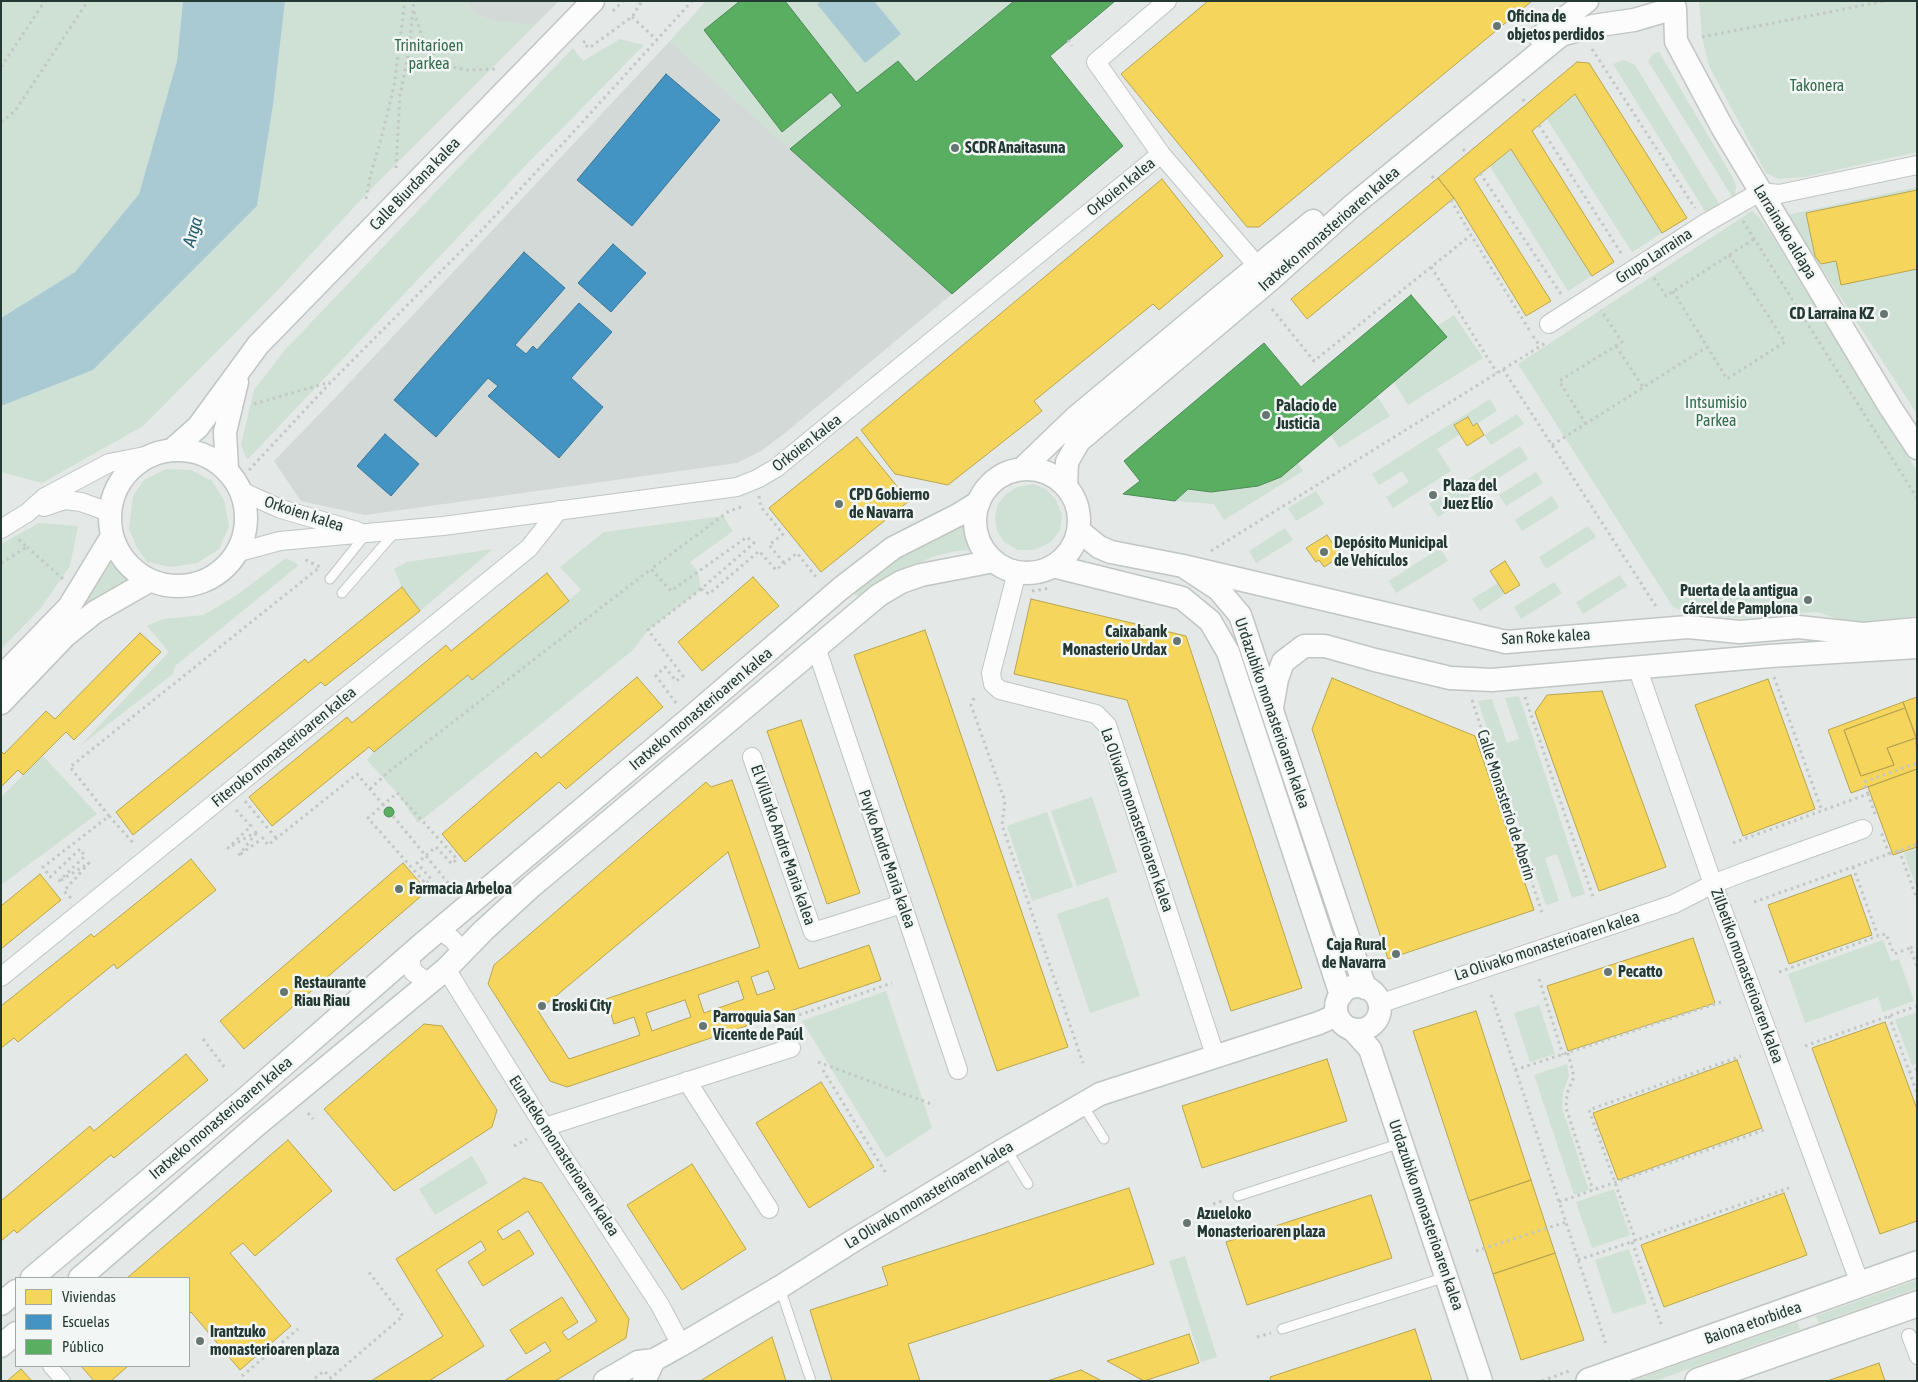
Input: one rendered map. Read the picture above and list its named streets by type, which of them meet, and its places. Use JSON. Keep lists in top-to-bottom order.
{
  "streets": {
    "main road": ["Baiona etorbidea"],
    "street": [
      "Calle Biurdana kalea",
      "Orkoien kalea",
      "Iratxeko monasterioaren kalea",
      "Larrainako aldapa",
      "Grupo Larraina",
      "San Roke kalea",
      "Urdazubiko monasterioaren kalea",
      "Fiteroko monasterioaren kalea",
      "La Olivako monasterioaren kalea",
      "El Villarko Andre Maria kalea",
      "Puyko Andre Maria kalea",
      "Zilbetiko monasterioaren kalea",
      "Eunateko monasterioaren kalea"
    ],
    "path": ["Calle Monasterio de Aberin"]
  },
  "crossings": [
    ["Calle Biurdana kalea", "Orkoien kalea"],
    ["Orkoien kalea", "Fiteroko monasterioaren kalea"],
    ["Iratxeko monasterioaren kalea", "Larrainako aldapa"],
    ["Iratxeko monasterioaren kalea", "Urdazubiko monasterioaren kalea"],
    ["Iratxeko monasterioaren kalea", "La Olivako monasterioaren kalea"],
    ["Iratxeko monasterioaren kalea", "Puyko Andre Maria kalea"],
    ["Iratxeko monasterioaren kalea", "Eunateko monasterioaren kalea"],
    ["Larrainako aldapa", "Grupo Larraina"],
    ["San Roke kalea", "Urdazubiko monasterioaren kalea"],
    ["Urdazubiko monasterioaren kalea", "La Olivako monasterioaren kalea"],
    ["La Olivako monasterioaren kalea", "Zilbetiko monasterioaren kalea"],
    ["La Olivako monasterioaren kalea", "Eunateko monasterioaren kalea"],
    ["El Villarko Andre Maria kalea", "Puyko Andre Maria kalea"],
    ["Zilbetiko monasterioaren kalea", "Baiona etorbidea"]
  ],
  "water": ["Arga"],
  "parks": ["Trinitarioen parkea", "Takonera", "Intsumisio Parkea"],
  "places": [
    "Oficina de objetos perdidos",
    "SCDR Anaitasuna",
    "CD Larraina KZ",
    "Palacio de Justicia",
    "Plaza del Juez Elío",
    "CPD Gobierno de Navarra",
    "Depósito Municipal de Vehículos",
    "Puerta de la antigua cárcel de Pamplona",
    "Caixabank Monasterio Urdax",
    "Farmacia Arbeloa",
    "Caja Rural de Navarra",
    "Pecatto",
    "Restaurante Riau Riau",
    "Eroski City",
    "Parroquia San Vicente de Paúl",
    "Azueloko Monasterioaren plaza",
    "Irantzuko monasterioaren plaza"
  ],
  "legend": ["Viviendas", "Escuelas", "Público"]
}
